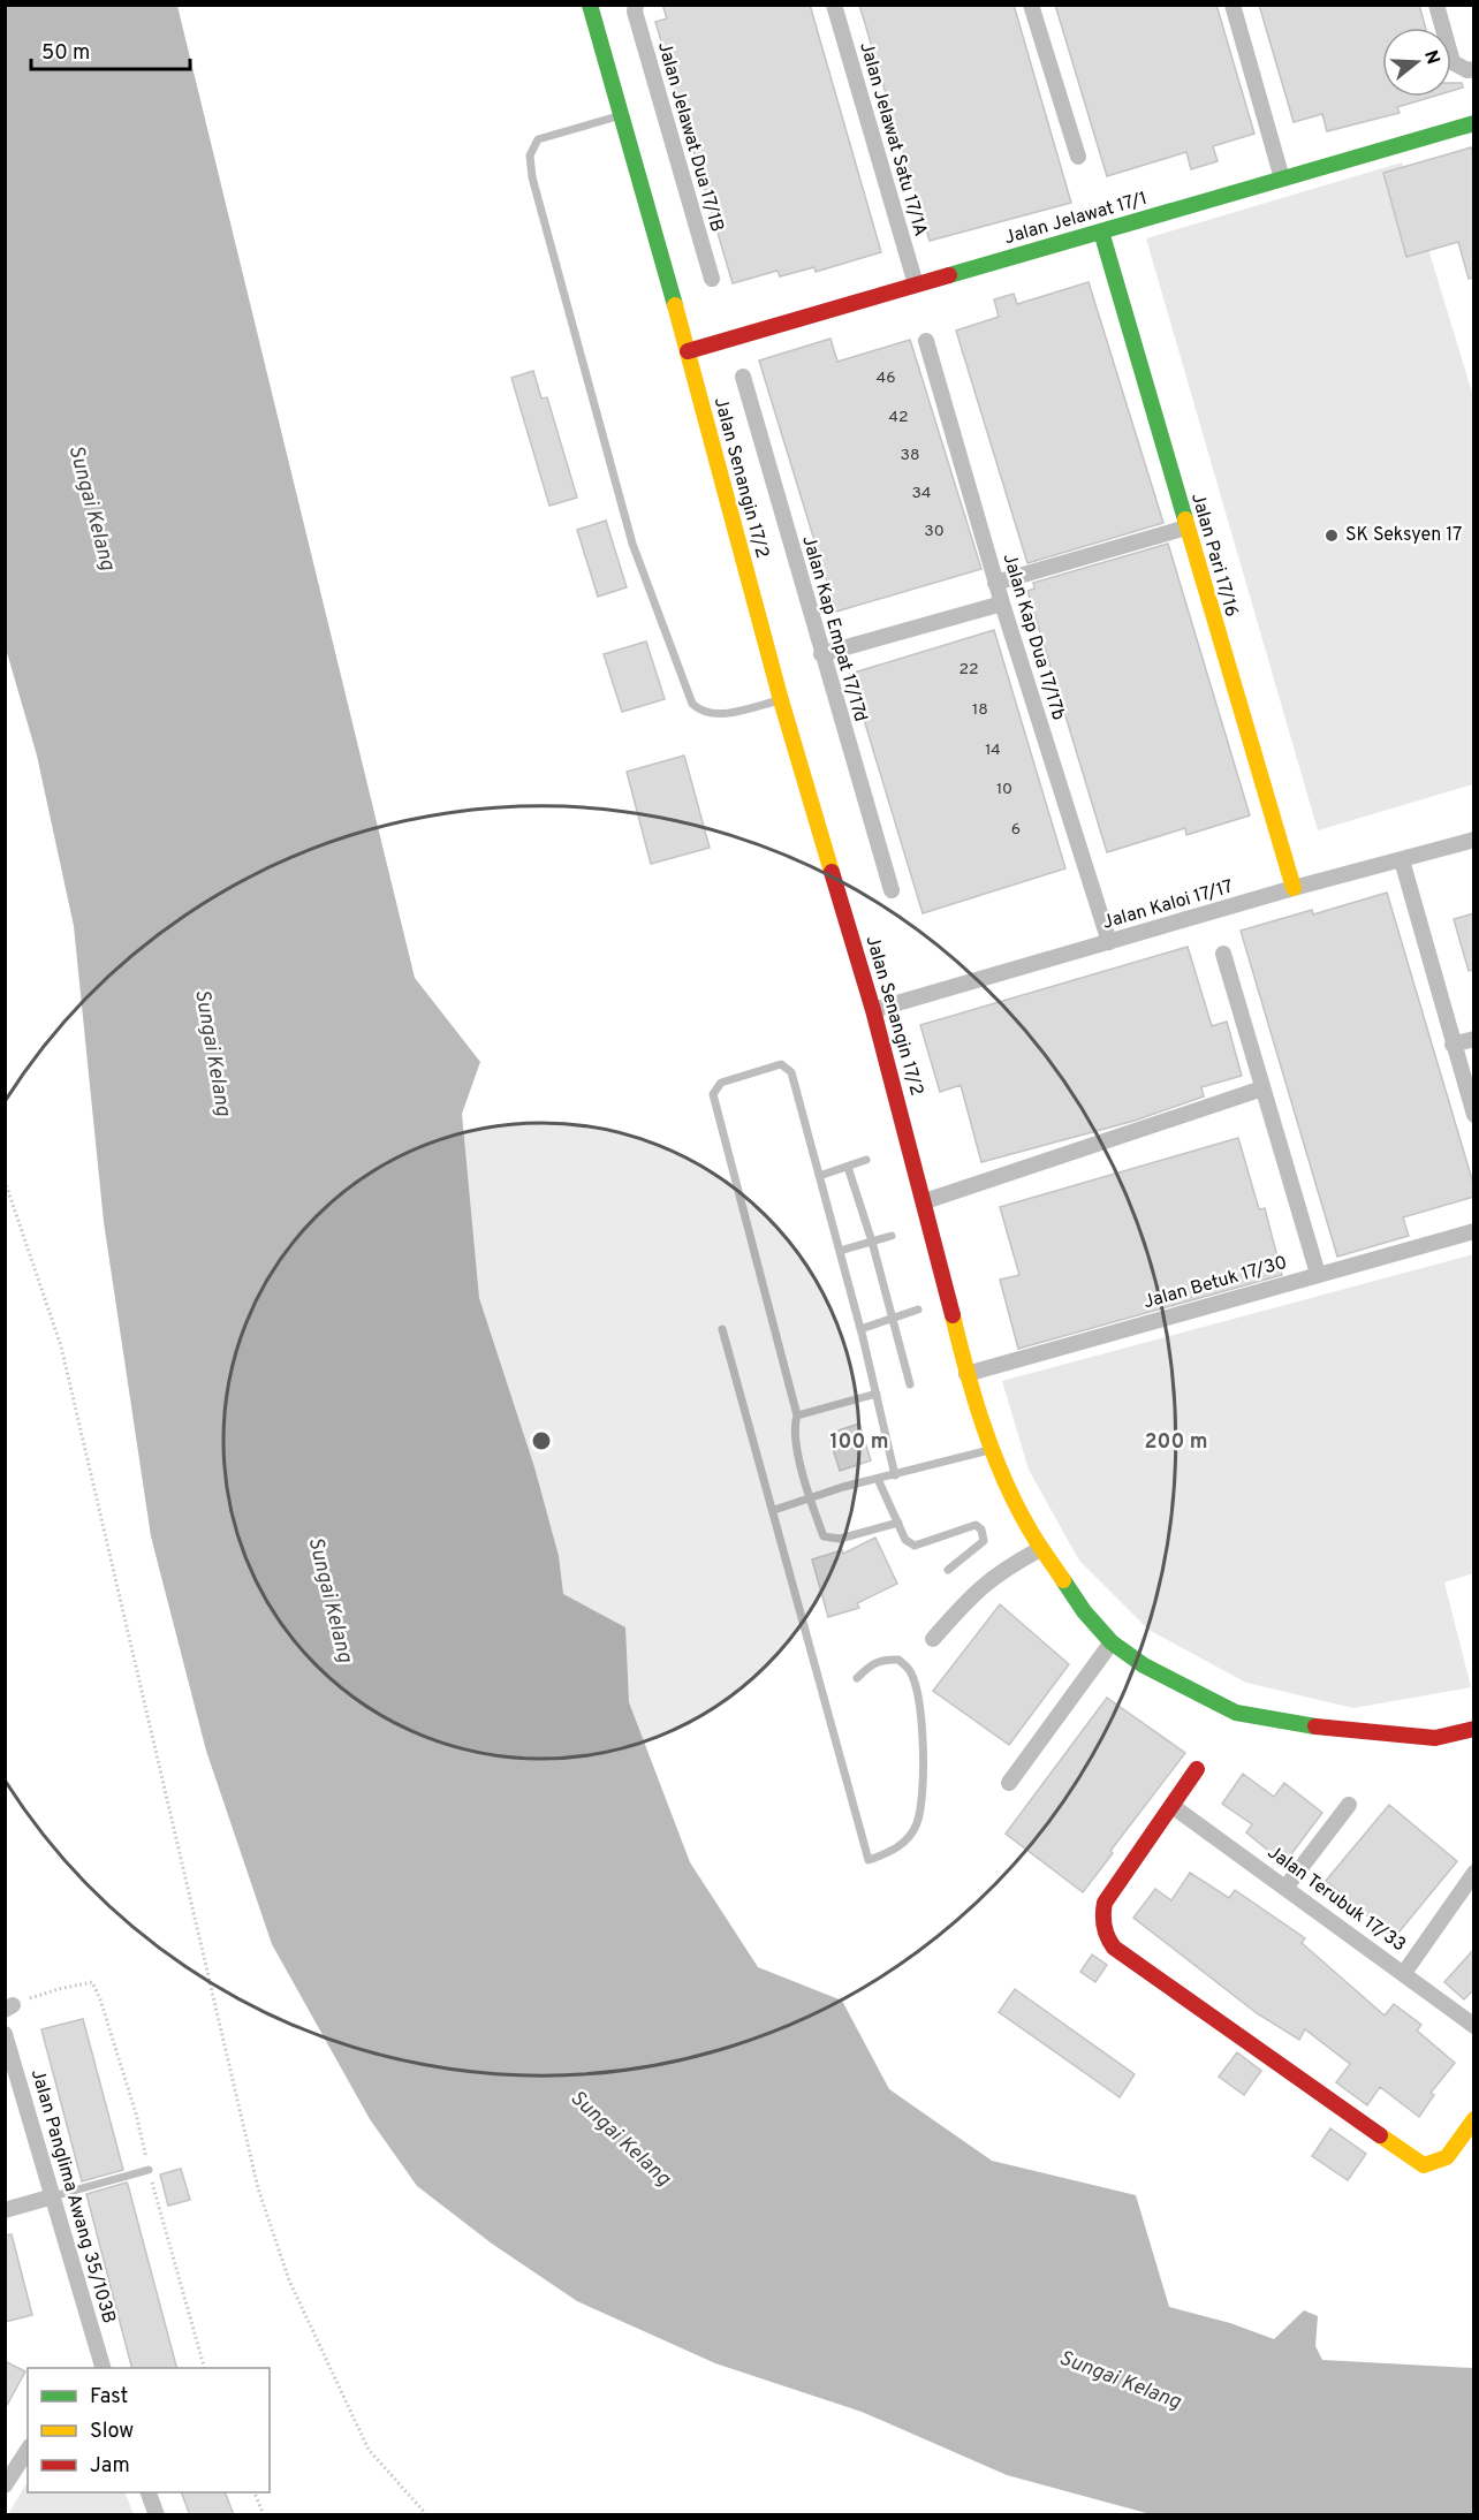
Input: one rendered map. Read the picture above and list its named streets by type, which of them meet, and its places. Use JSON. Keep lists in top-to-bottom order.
{
  "streets": {
    "street": [
      "Jalan Jelawat Dua 17/1B",
      "Jalan Jelawat Satu 17/1A",
      "Jalan Jelawat 17/1",
      "Jalan Senangin 17/2",
      "Jalan Pari 17/16",
      "Jalan Kap Empat 17/17d",
      "Jalan Kap Dua 17/17b",
      "Jalan Kaloi 17/17",
      "Jalan Betuk 17/30",
      "Jalan Terubuk 17/33",
      "Jalan Panglima Awang 35/103B"
    ]
  },
  "crossings": [
    ["Jalan Jelawat Satu 17/1A", "Jalan Jelawat 17/1"],
    ["Jalan Jelawat 17/1", "Jalan Senangin 17/2"],
    ["Jalan Jelawat 17/1", "Jalan Pari 17/16"],
    ["Jalan Senangin 17/2", "Jalan Kaloi 17/17"],
    ["Jalan Senangin 17/2", "Jalan Betuk 17/30"],
    ["Jalan Pari 17/16", "Jalan Kaloi 17/17"],
    ["Jalan Kap Dua 17/17b", "Jalan Kaloi 17/17"]
  ],
  "water": ["Sungai Kelang"],
  "places": ["SK Seksyen 17"],
  "house_numbers": [
    "46",
    "42",
    "38",
    "34",
    "30",
    "22",
    "18",
    "14",
    "10",
    "6"
  ],
  "legend": ["Fast", "Slow", "Jam"],
  "scale_bar": "50 m",
  "north": "right",
  "rings": ["100 m", "200 m"]
}
